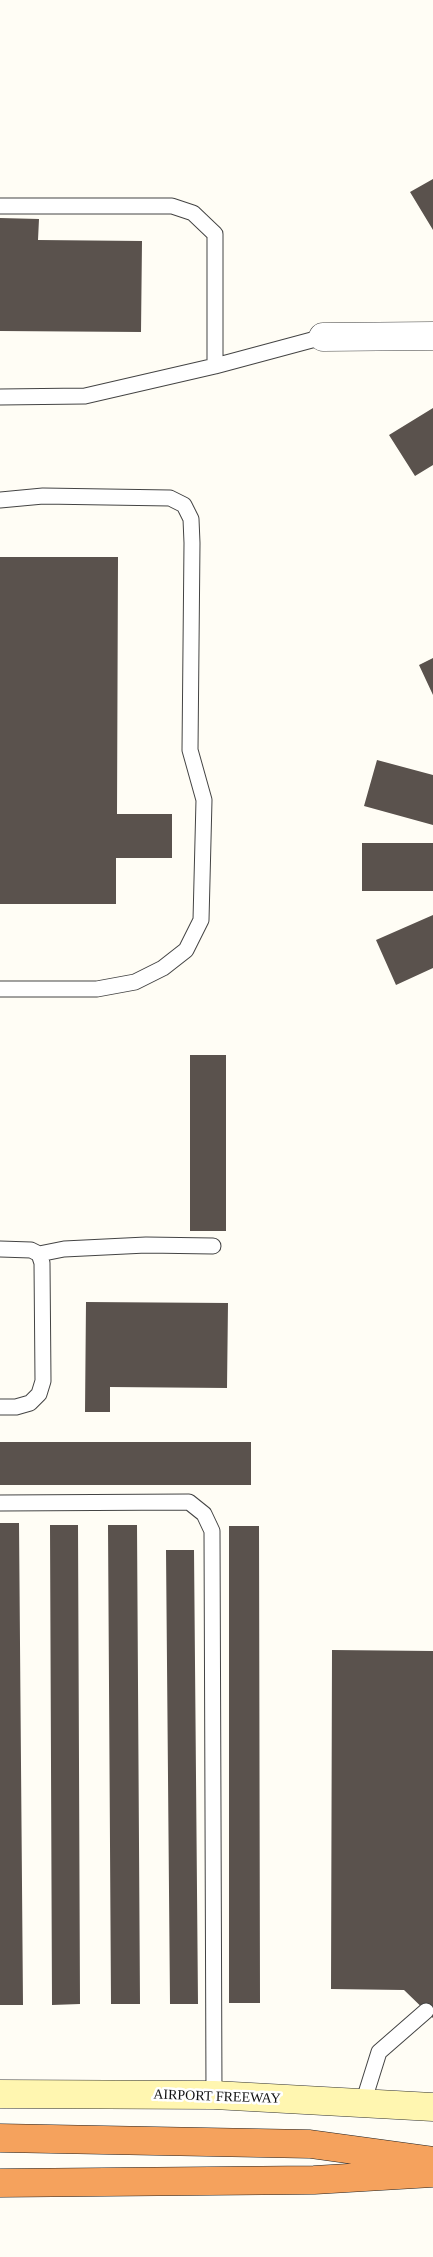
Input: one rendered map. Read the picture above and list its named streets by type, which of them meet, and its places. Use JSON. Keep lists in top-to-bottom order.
{
  "streets": {
    "main road": ["AIRPORT FREEWAY"]
  }
}
